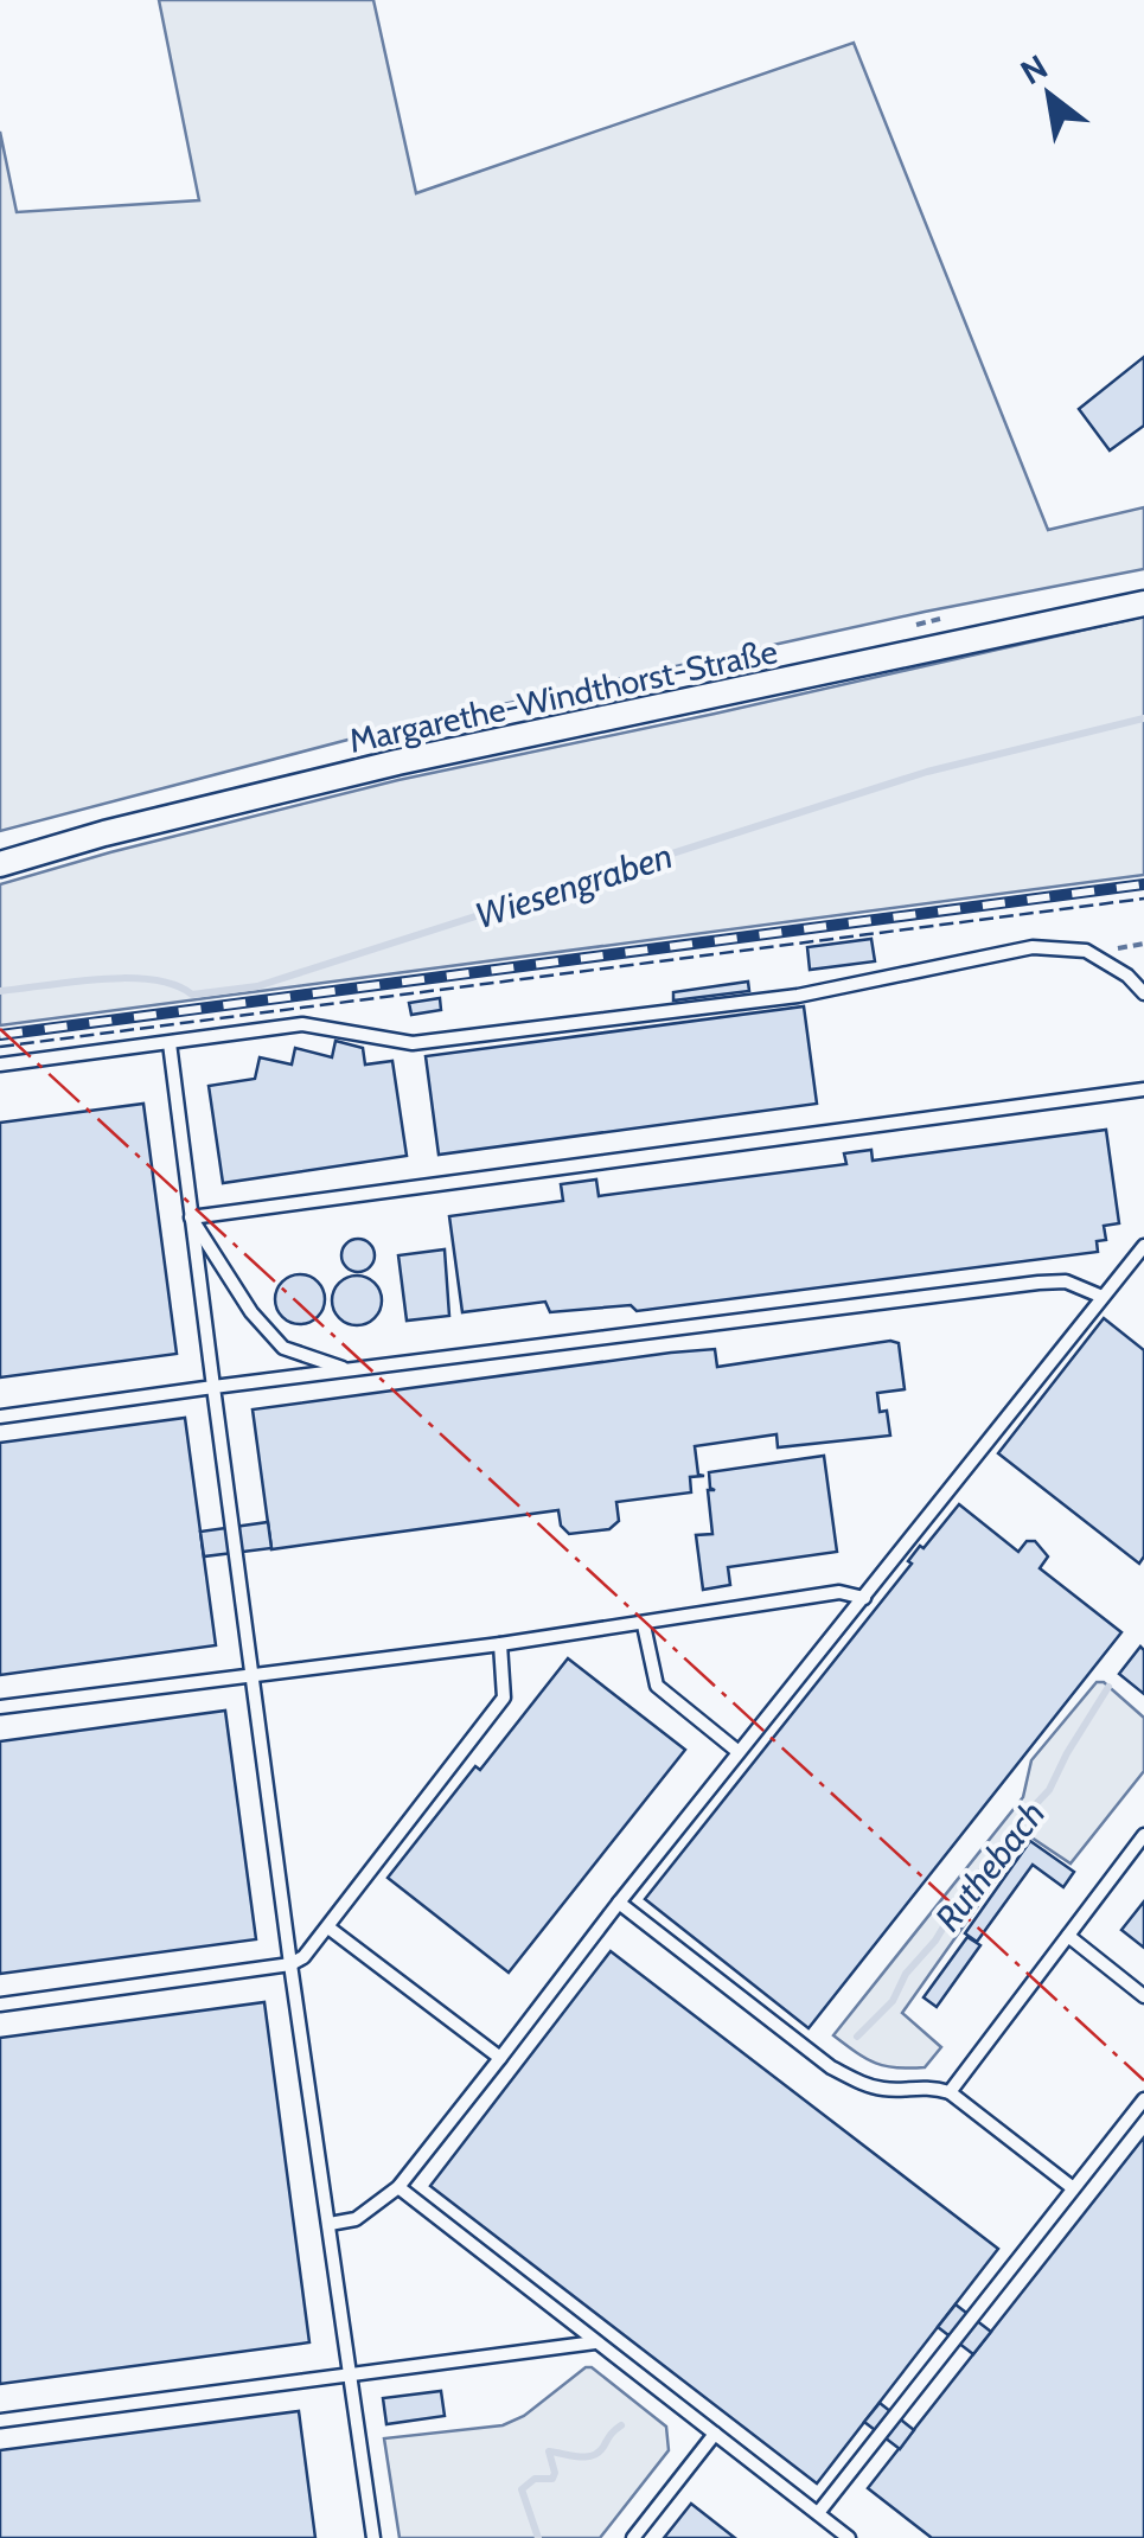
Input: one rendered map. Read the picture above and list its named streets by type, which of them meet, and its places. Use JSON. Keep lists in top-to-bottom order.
{
  "streets": {
    "street": ["Margarethe-Windthorst-Straße"]
  },
  "water": ["Wiesengraben", "Ruthebach"],
  "north": "top left"
}
